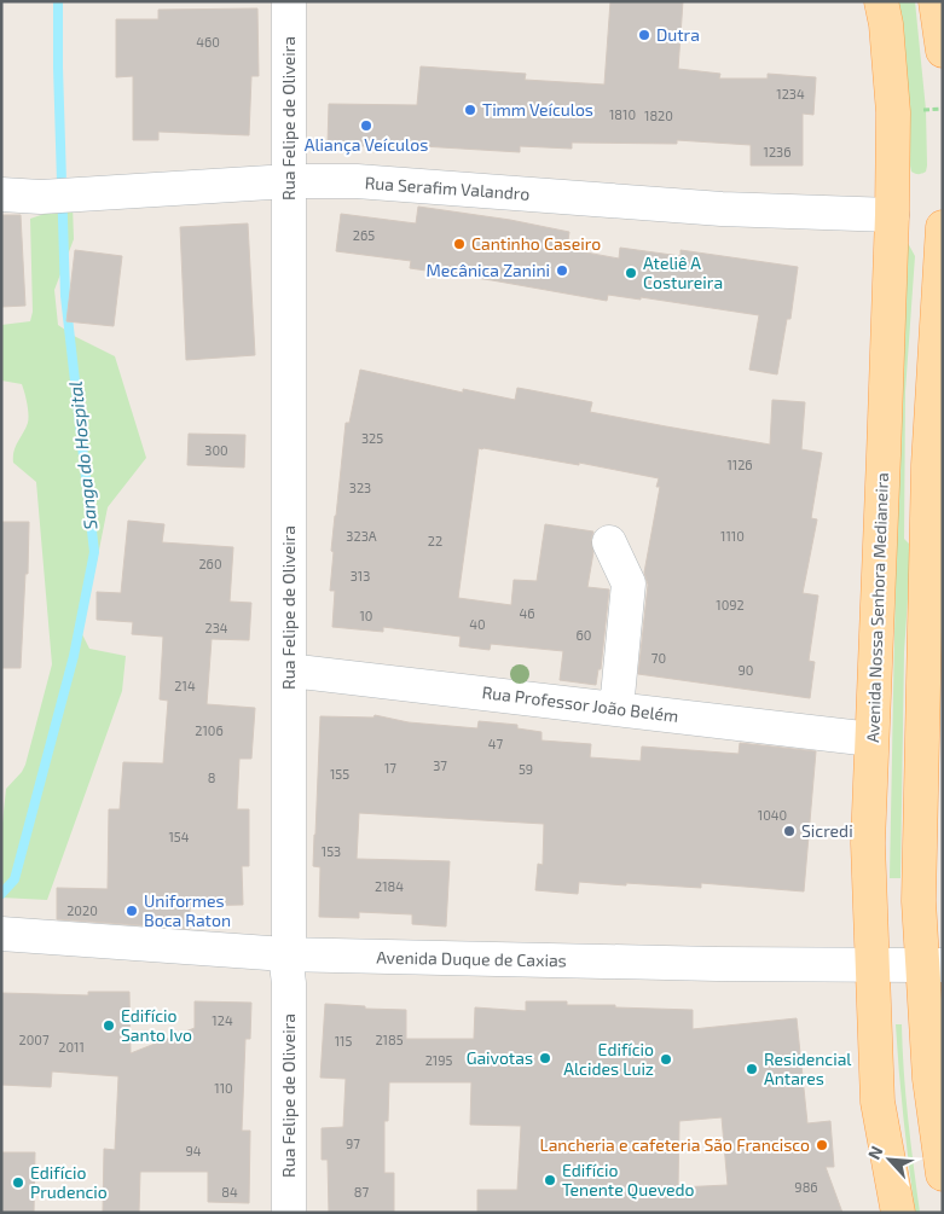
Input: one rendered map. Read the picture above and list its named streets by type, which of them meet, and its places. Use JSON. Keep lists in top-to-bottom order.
{
  "streets": {
    "main road": ["Avenida Nossa Senhora Medianeira"],
    "street": [
      "Rua Felipe de Oliveira",
      "Rua Serafim Valandro",
      "Rua Professor João Belém",
      "Avenida Duque de Caxias"
    ]
  },
  "crossings": [
    ["Rua Felipe de Oliveira", "Rua Serafim Valandro"],
    ["Rua Felipe de Oliveira", "Rua Professor João Belém"],
    ["Rua Felipe de Oliveira", "Avenida Duque de Caxias"],
    ["Rua Serafim Valandro", "Avenida Nossa Senhora Medianeira"],
    ["Avenida Nossa Senhora Medianeira", "Rua Professor João Belém"],
    ["Avenida Nossa Senhora Medianeira", "Avenida Duque de Caxias"]
  ],
  "water": ["Sanga do Hospital"],
  "places": [
    "Dutra",
    "Timm Veículos",
    "Aliança Veículos",
    "Cantinho Caseiro",
    "Mecânica Zanini",
    "Ateliê A Costureira",
    "Sicredi",
    "Uniformes Boca Raton",
    "Edifício Santo Ivo",
    "Gaivotas",
    "Edifício Alcides Luiz",
    "Residencial Antares",
    "Lancheria e cafeteria São Francisco",
    "Edifício Tenente Quevedo",
    "Edifício Prudencio"
  ],
  "house_numbers": [
    "460",
    "1234",
    "1810",
    "1820",
    "1236",
    "265",
    "325",
    "300",
    "1126",
    "323",
    "323A",
    "1110",
    "22",
    "260",
    "313",
    "1092",
    "46",
    "10",
    "40",
    "234",
    "60",
    "70",
    "90",
    "214",
    "2106",
    "47",
    "37",
    "17",
    "59",
    "155",
    "8",
    "1040",
    "154",
    "153",
    "2184",
    "2020",
    "124",
    "2007",
    "2185",
    "115",
    "2011",
    "2195",
    "110",
    "97",
    "94",
    "986",
    "84",
    "87"
  ],
  "north": "top left"
}
